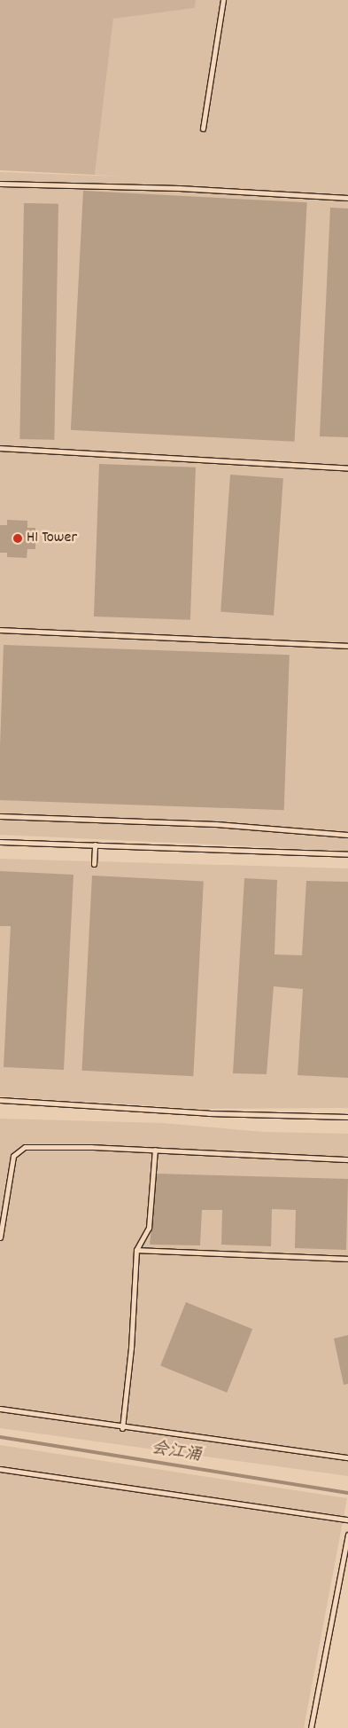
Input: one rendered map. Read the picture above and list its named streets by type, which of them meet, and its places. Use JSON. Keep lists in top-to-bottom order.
{
  "water": ["会江涌"],
  "places": ["H1 Tower"]
}
